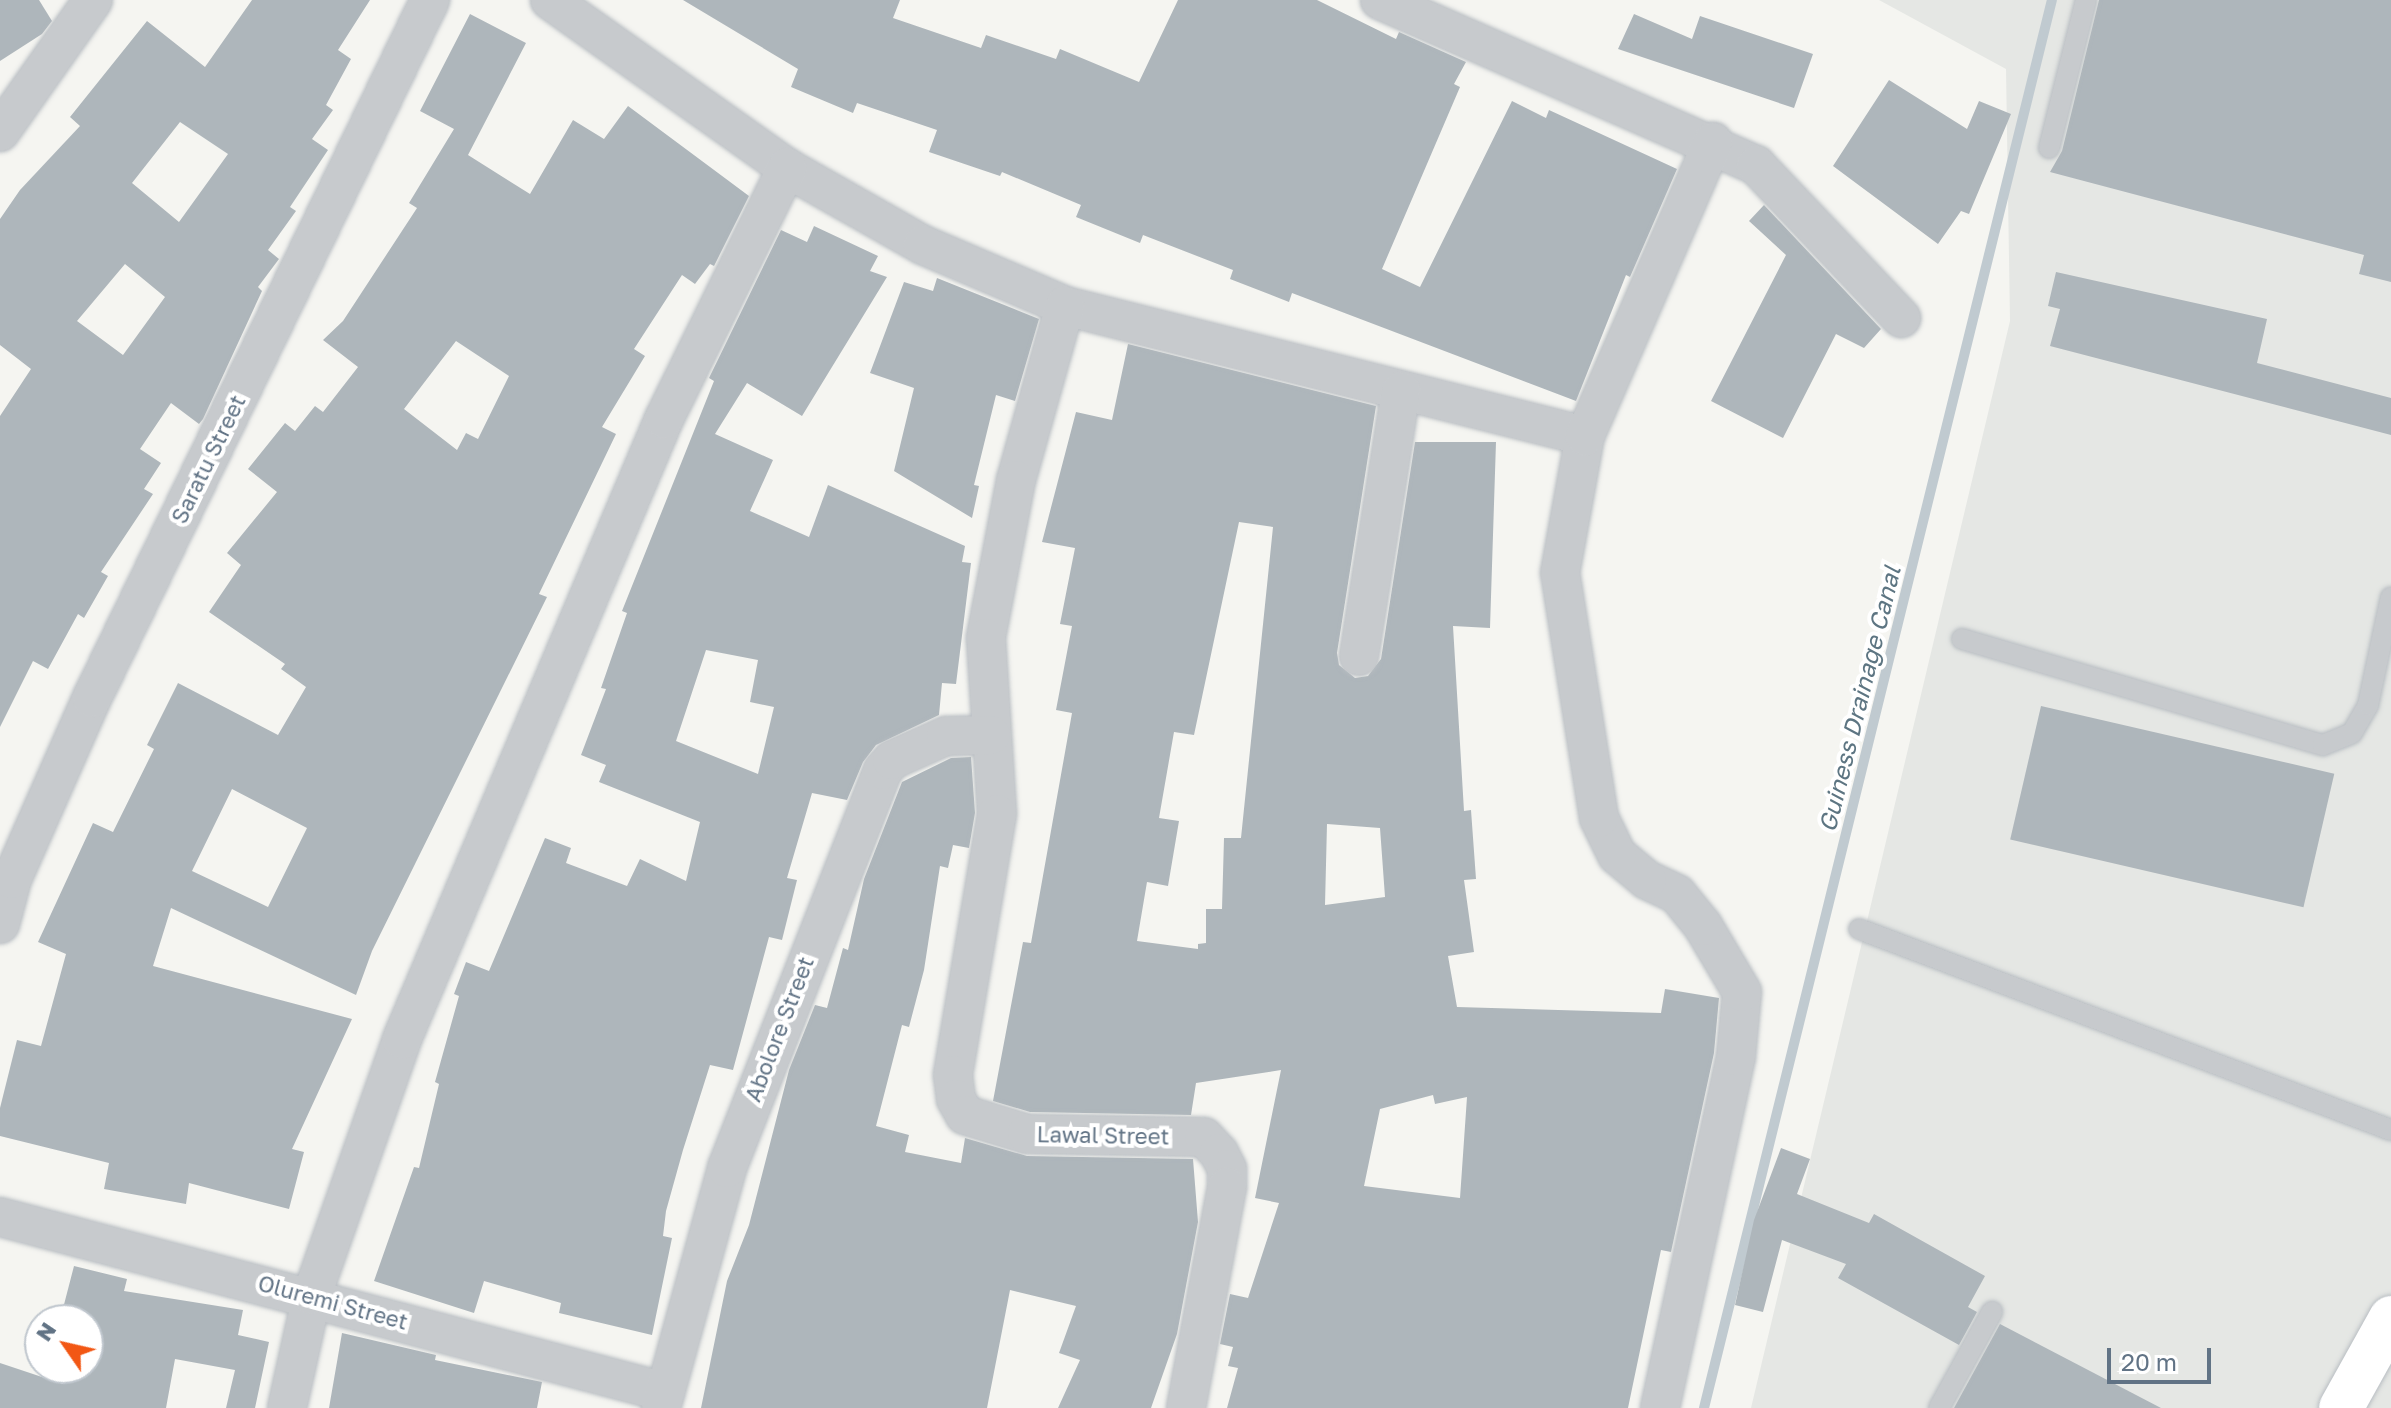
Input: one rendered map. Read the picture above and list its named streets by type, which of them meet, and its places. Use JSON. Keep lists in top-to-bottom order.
{
  "streets": {
    "street": [
      "Saratu Street",
      "Abolore Street",
      "Lawal Street",
      "Oluremi Street"
    ]
  },
  "crossings": [
    ["Abolore Street", "Lawal Street"],
    ["Abolore Street", "Oluremi Street"]
  ],
  "water": ["Guiness Drainage Canal"],
  "scale_bar": "20 m",
  "north": "top left"
}
